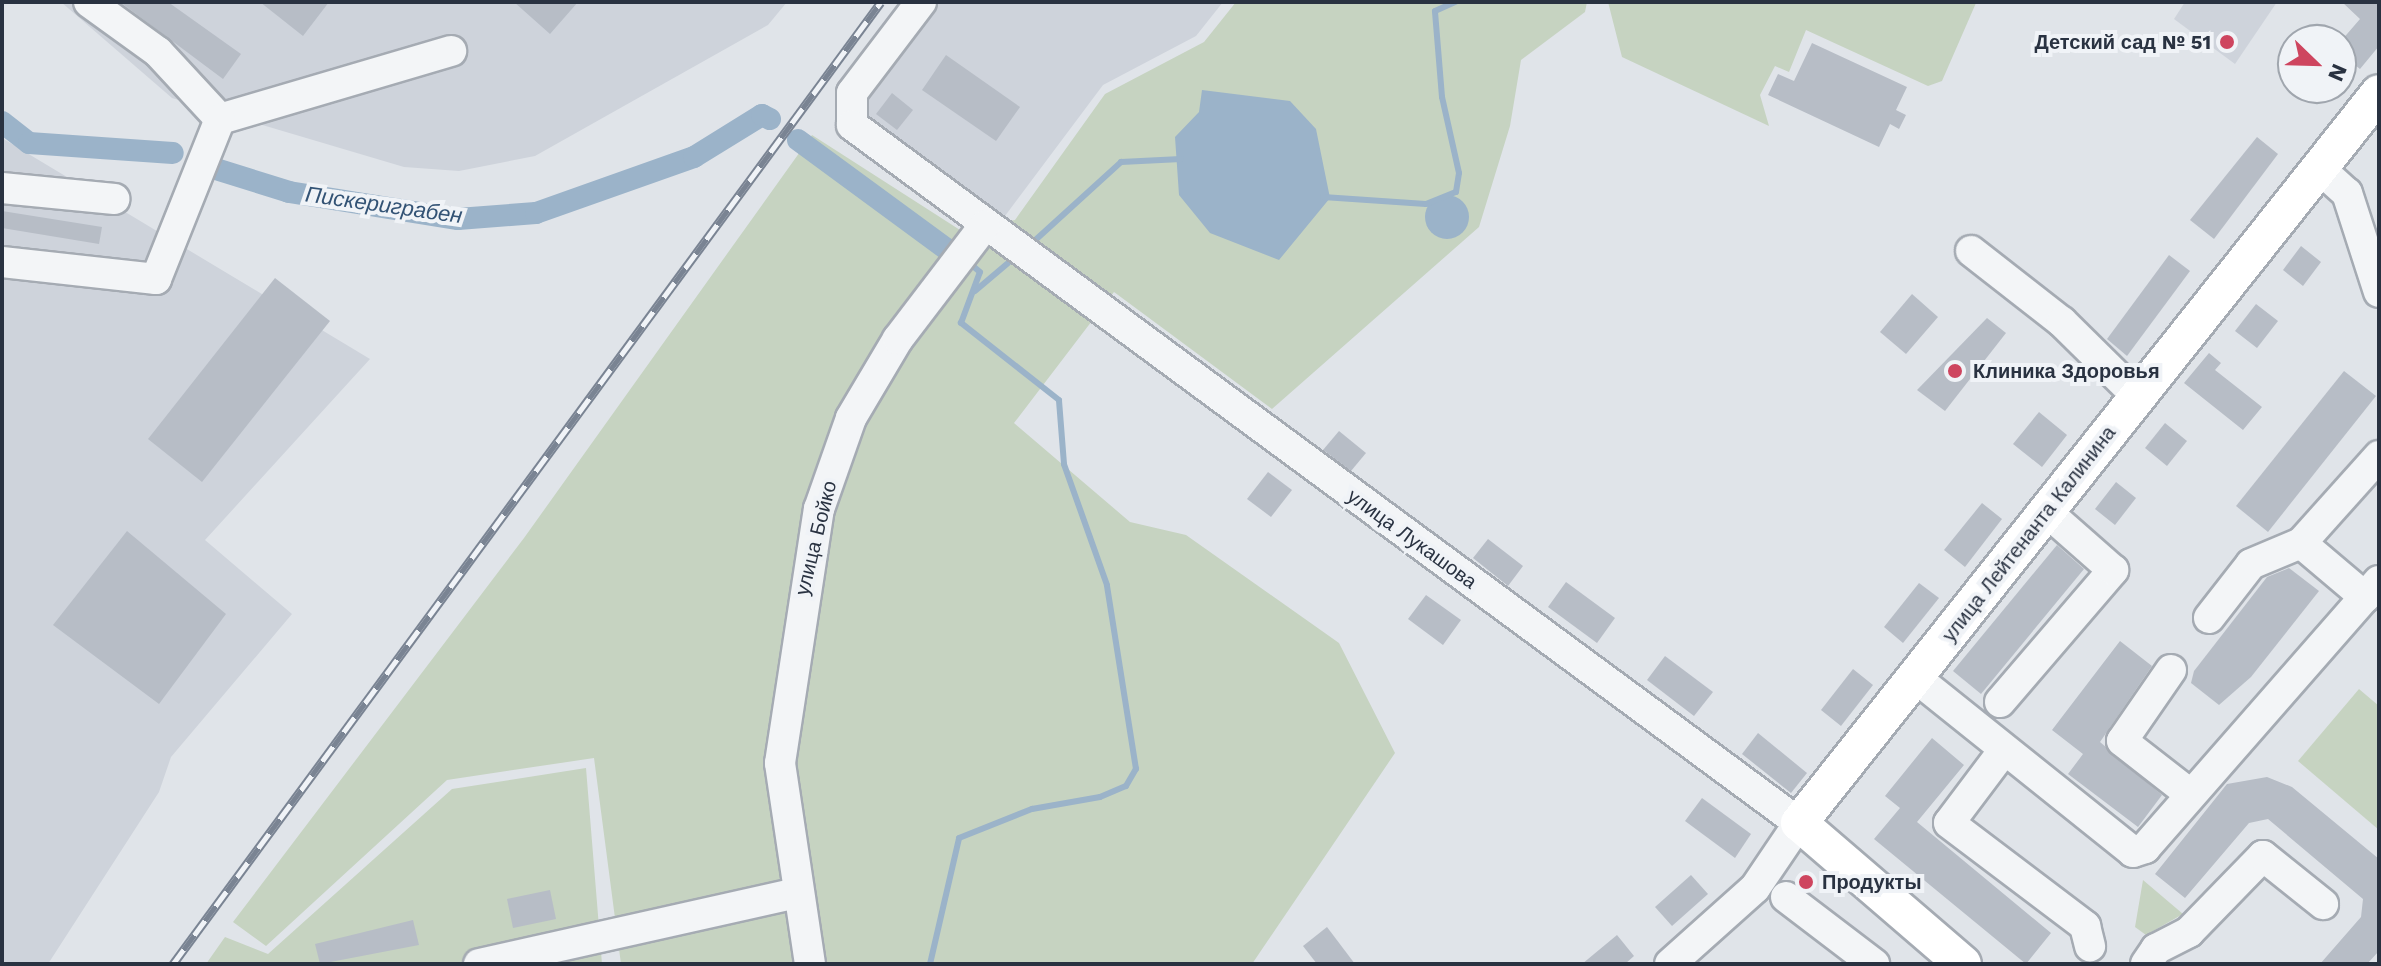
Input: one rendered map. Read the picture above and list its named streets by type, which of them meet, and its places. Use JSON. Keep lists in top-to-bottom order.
{
  "streets": {
    "main road": ["улица Лейтенанта Калинина", "улица Лукашова"],
    "street": ["улица Бойко"]
  },
  "crossings": [
    ["улица Лейтенанта Калинина", "улица Лукашова"],
    ["улица Бойко", "улица Лукашова"]
  ],
  "water": ["Пискериграбен"],
  "places": ["Детский сад № 51", "Клиника Здоровья", "Продукты"],
  "north": "bottom right"
}
